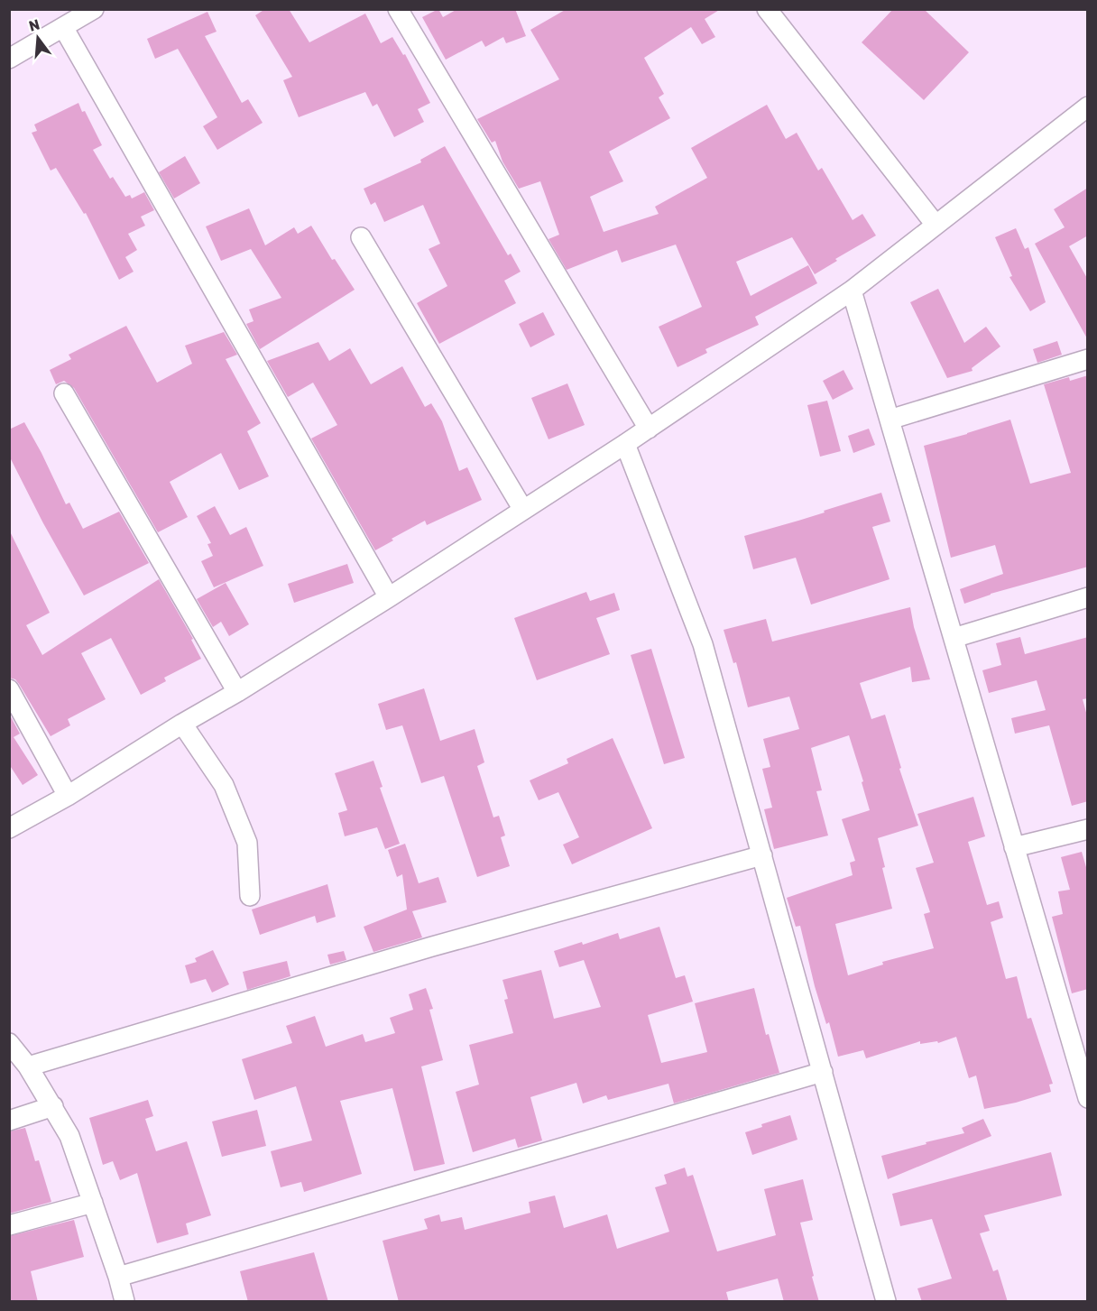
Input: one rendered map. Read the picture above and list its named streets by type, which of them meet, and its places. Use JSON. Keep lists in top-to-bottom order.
{
  "north": "top"
}
